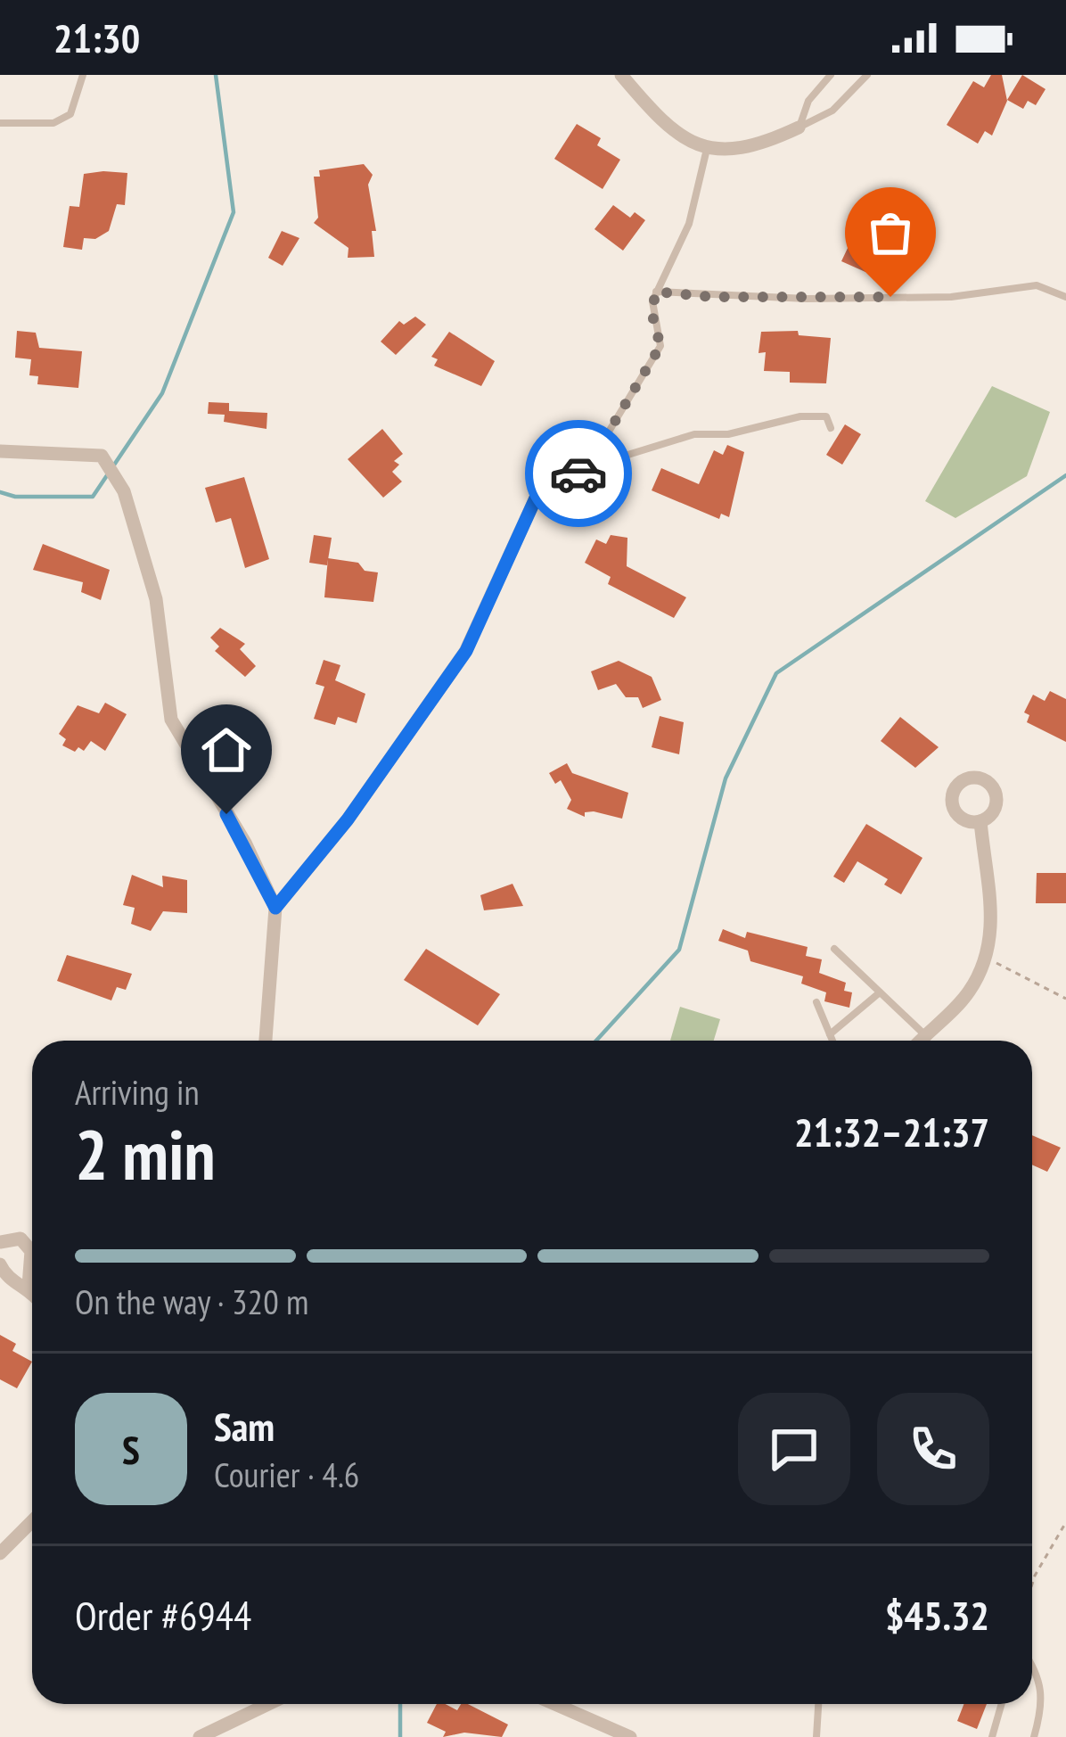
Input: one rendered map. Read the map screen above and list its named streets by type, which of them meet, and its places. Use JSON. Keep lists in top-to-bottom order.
{
  "page": {
    "status": "21:30",
    "heading": ["2 min", "Arriving in", "21:32–21:37"],
    "panel": [
      "Sam",
      "Courier · 4.6",
      "Order #6944",
      "$45.32"
    ],
    "bar": "On the way · 320 m",
    "round": "S"
  }
}
